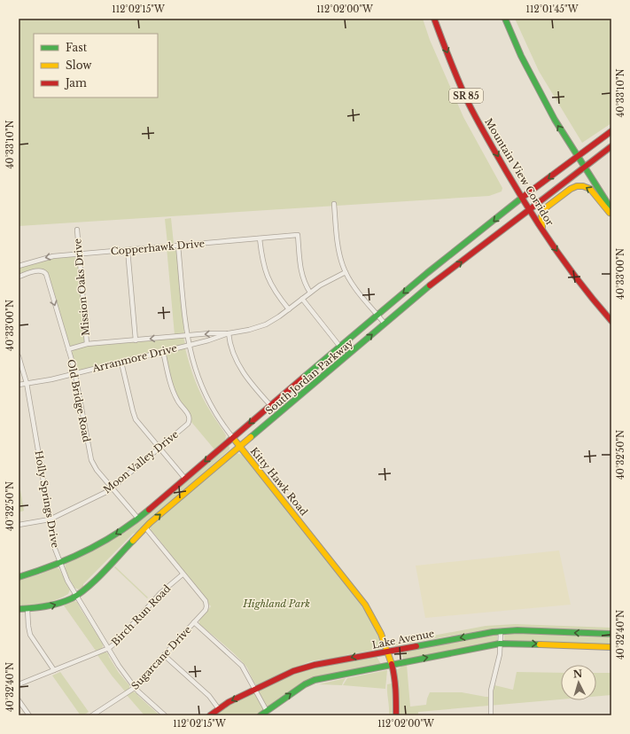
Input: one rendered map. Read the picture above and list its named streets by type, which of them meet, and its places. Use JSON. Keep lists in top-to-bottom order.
{
  "streets": {
    "main road": [
      "SR 85",
      "Mountain View Corridor",
      "South Jordan Parkway",
      "Kitty Hawk Road",
      "Lake Avenue"
    ],
    "street": [
      "Copperhawk Drive",
      "Mission Oaks Drive",
      "Arranmore Drive",
      "Old Bridge Road",
      "Moon Valley Drive",
      "Holly Springs Drive",
      "Birch Run Road",
      "Sugarcane Drive"
    ]
  },
  "crossings": [
    ["Mountain View Corridor", "South Jordan Parkway"],
    ["Copperhawk Drive", "Mission Oaks Drive"],
    ["Copperhawk Drive", "Arranmore Drive"],
    ["Copperhawk Drive", "Kitty Hawk Road"],
    ["Mission Oaks Drive", "Arranmore Drive"],
    ["Arranmore Drive", "Old Bridge Road"],
    ["Arranmore Drive", "Moon Valley Drive"],
    ["Arranmore Drive", "Kitty Hawk Road"],
    ["Arranmore Drive", "Holly Springs Drive"],
    ["South Jordan Parkway", "Old Bridge Road"],
    ["South Jordan Parkway", "Kitty Hawk Road"],
    ["South Jordan Parkway", "Holly Springs Drive"],
    ["Old Bridge Road", "Moon Valley Drive"],
    ["Moon Valley Drive", "Holly Springs Drive"],
    ["Kitty Hawk Road", "Lake Avenue"],
    ["Holly Springs Drive", "Birch Run Road"],
    ["Holly Springs Drive", "Sugarcane Drive"],
    ["Birch Run Road", "Sugarcane Drive"]
  ],
  "one_way": ["Mountain View Corridor"],
  "parks": ["Highland Park"],
  "legend": ["Fast", "Slow", "Jam"],
  "north": "top",
  "coordinates": [
    "112°02'15\"W",
    "112°02'00\"W",
    "112°01'45\"W",
    "40°33'10\"N",
    "40°33'00\"N",
    "40°32'50\"N",
    "40°32'40\"N"
  ]
}
